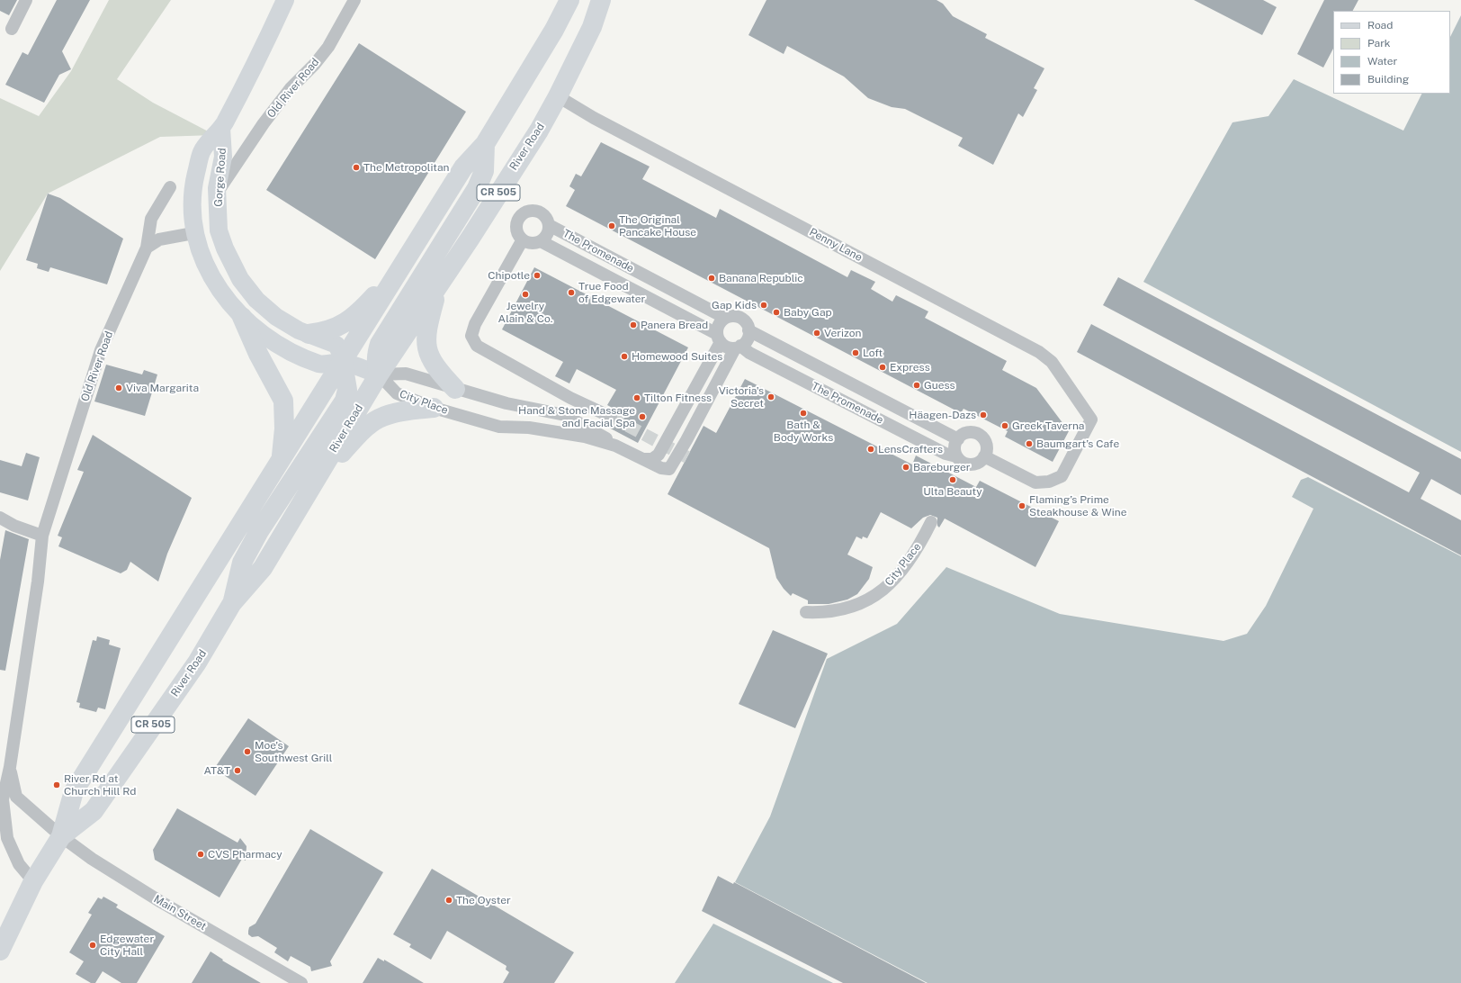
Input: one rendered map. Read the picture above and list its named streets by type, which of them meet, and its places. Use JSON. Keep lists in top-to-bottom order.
{
  "streets": {
    "main road": ["River Road", "Gorge Road", "CR 505"],
    "street": [
      "Old River Road",
      "Penny Lane",
      "The Promenade",
      "City Place",
      "Main Street"
    ]
  },
  "crossings": [
    ["Old River Road", "Gorge Road"],
    ["River Road", "Gorge Road"],
    ["River Road", "Penny Lane"],
    ["River Road", "City Place"],
    ["River Road", "Main Street"],
    ["Gorge Road", "City Place"],
    ["Penny Lane", "The Promenade"],
    ["The Promenade", "City Place"]
  ],
  "places": [
    "The Metropolitan",
    "The Original Pancake House",
    "Chipotle",
    "Banana Republic",
    "True Food of Edgewater",
    "Jewelry Alain & Co.",
    "Gap Kids",
    "Baby Gap",
    "Panera Bread",
    "Verizon",
    "Loft",
    "Homewood Suites",
    "Express",
    "Guess",
    "Viva Margarita",
    "Victoria's Secret",
    "Tilton Fitness",
    "Bath & Body Works",
    "Häagen-Dazs",
    "Hand & Stone Massage and Facial Spa",
    "Greek Taverna",
    "Baumgart’s Cafe",
    "LensCrafters",
    "Bareburger",
    "Ulta Beauty",
    "Flaming’s Prime Steakhouse & Wine",
    "Moe's Southwest Grill",
    "AT&T",
    "River Rd at Church Hill Rd",
    "CVS Pharmacy",
    "The Oyster",
    "Edgewater City Hall"
  ],
  "legend": [
    "Road",
    "Park",
    "Water",
    "Building"
  ]
}
